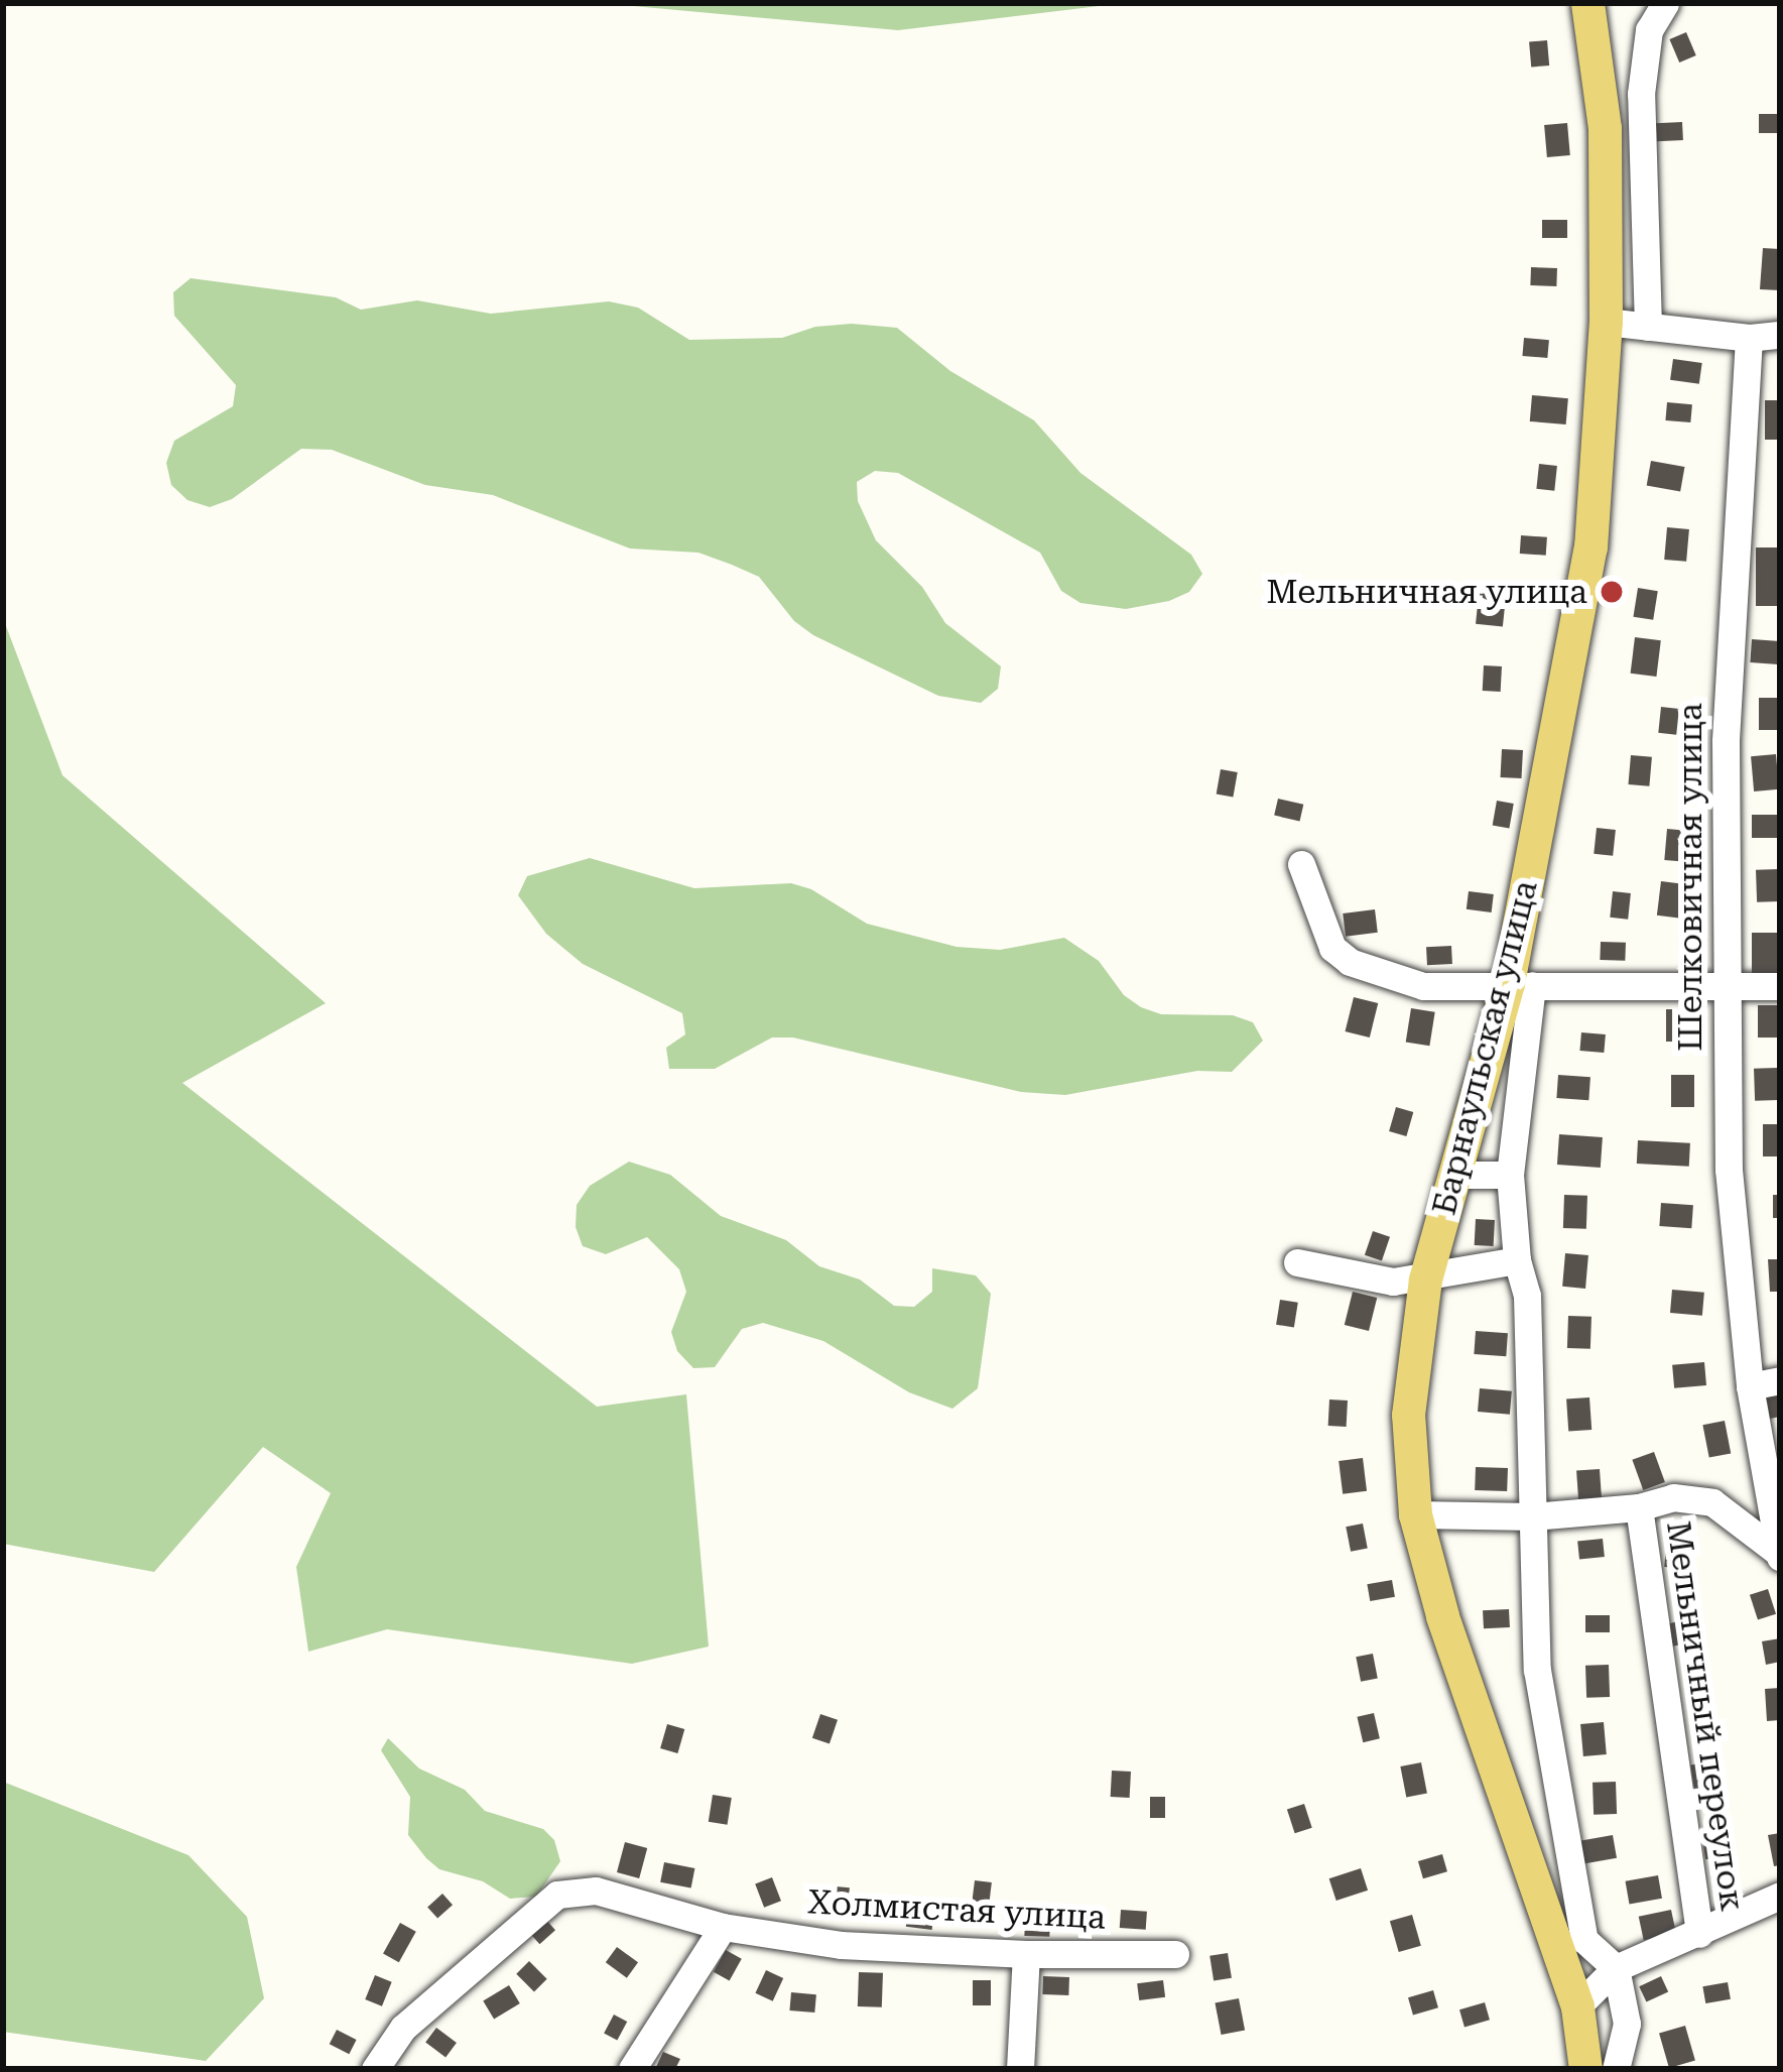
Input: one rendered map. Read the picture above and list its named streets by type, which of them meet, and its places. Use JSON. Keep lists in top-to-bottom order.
{
  "streets": {
    "main road": ["Барнаульская улица"],
    "street": ["Шелковичная улица", "Мельничный переулок", "Холмистая улица"]
  },
  "places": ["Мельничная улица"]
}
